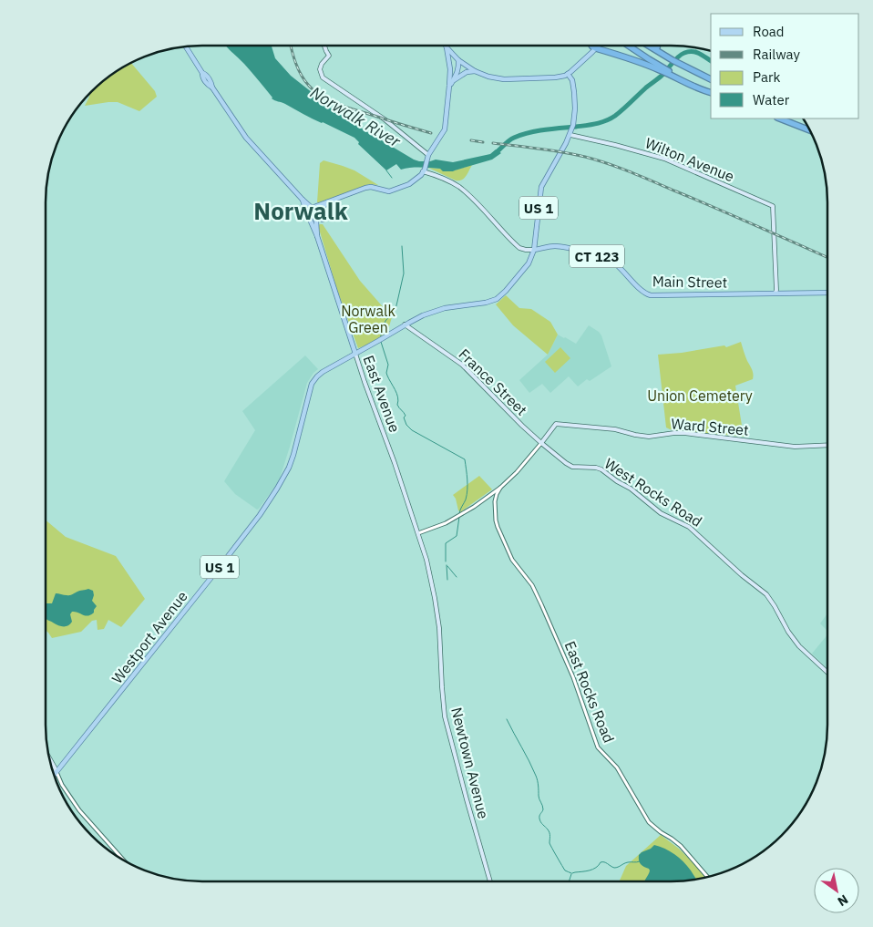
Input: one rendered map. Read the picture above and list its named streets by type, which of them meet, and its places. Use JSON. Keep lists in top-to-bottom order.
{
  "streets": {
    "main road": [
      "Wilton Avenue",
      "US 1",
      "CT 123",
      "Main Street",
      "France Street",
      "East Avenue",
      "Ward Street",
      "West Rocks Road",
      "Westport Avenue",
      "Newtown Avenue"
    ],
    "street": ["East Rocks Road"]
  },
  "crossings": [
    ["Wilton Avenue", "US 1"],
    ["Wilton Avenue", "Main Street"],
    ["US 1", "Main Street"],
    ["US 1", "France Street"],
    ["US 1", "East Avenue"],
    ["US 1", "Westport Avenue"],
    ["France Street", "Ward Street"],
    ["France Street", "West Rocks Road"],
    ["East Avenue", "Westport Avenue"],
    ["East Avenue", "Newtown Avenue"],
    ["Ward Street", "West Rocks Road"]
  ],
  "districts": ["Norwalk"],
  "water": ["Norwalk River"],
  "parks": ["Norwalk Green", "Union Cemetery"],
  "legend": [
    "Road",
    "Railway",
    "Park",
    "Water"
  ],
  "north": "bottom right"
}
